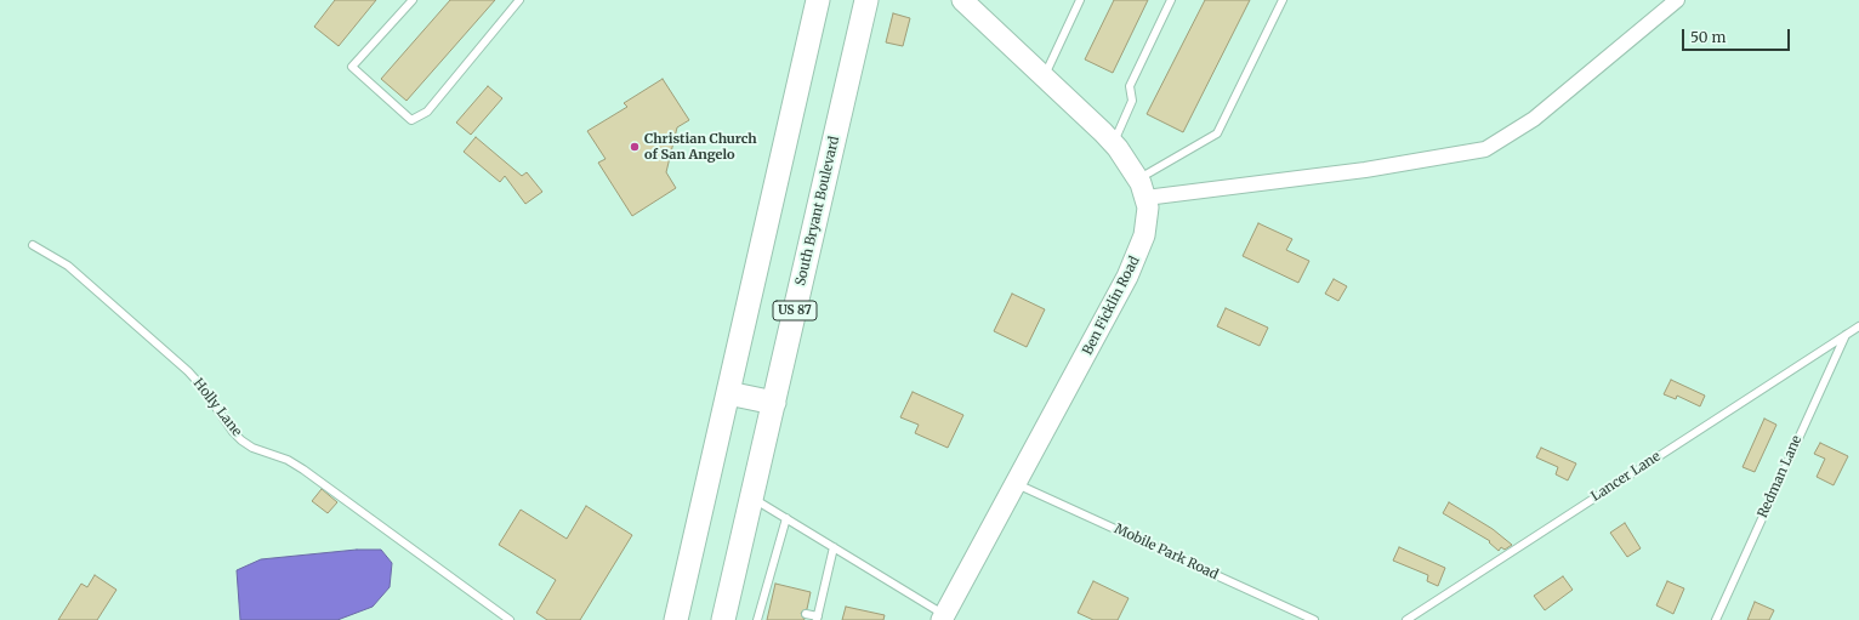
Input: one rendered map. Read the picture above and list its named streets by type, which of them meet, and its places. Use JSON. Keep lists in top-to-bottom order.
{
  "streets": {
    "main road": ["South Bryant Boulevard", "US 87"],
    "street": ["Ben Ficklin Road"],
    "lane": [
      "Holly Lane",
      "Lancer Lane",
      "Redman Lane",
      "Mobile Park Road"
    ]
  },
  "crossings": [
    ["Ben Ficklin Road", "Mobile Park Road"],
    ["Lancer Lane", "Redman Lane"]
  ],
  "places": ["Christian Church of San Angelo"],
  "scale_bar": "50 m"
}
